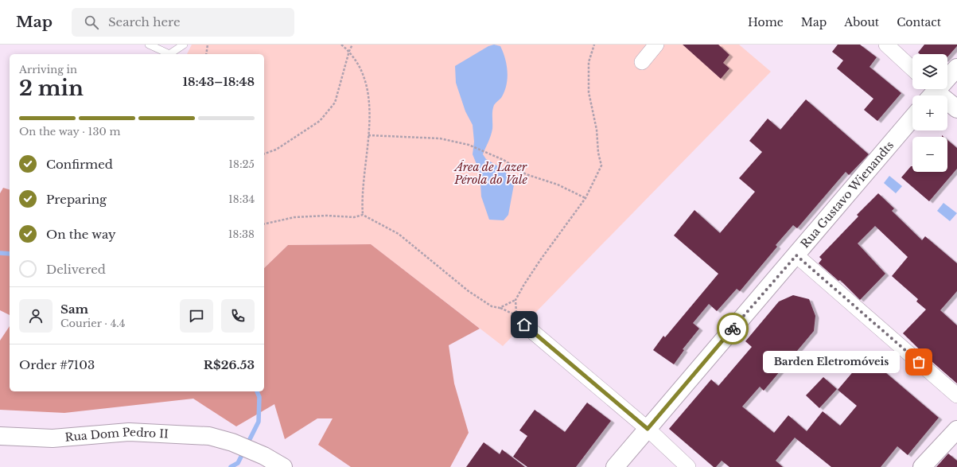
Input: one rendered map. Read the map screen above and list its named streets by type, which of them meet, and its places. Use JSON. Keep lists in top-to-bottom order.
{
  "streets": {
    "main road": ["Rua Gustavo Wienandts", "Rua Dom Pedro II"]
  },
  "parks": ["Área de Lazer Pérola do Vale"],
  "places": ["Barden Eletromóveis"],
  "page": {
    "header": "Map",
    "search": "Search here",
    "nav": [
      "Home",
      "Map",
      "About",
      "Contact"
    ],
    "map_buttons": ["+", "−"],
    "heading": ["2 min", "Arriving in", "18:43–18:48"],
    "panel": [
      "Sam",
      "Courier · 4.4",
      "Order #7103",
      "R$26.53"
    ],
    "bar": "On the way · 130 m",
    "list": [
      ["Confirmed", "18:25"],
      ["Preparing", "18:34"],
      ["On the way", "18:38"],
      "Delivered"
    ],
    "bubble": "Barden Eletromóveis"
  }
}
